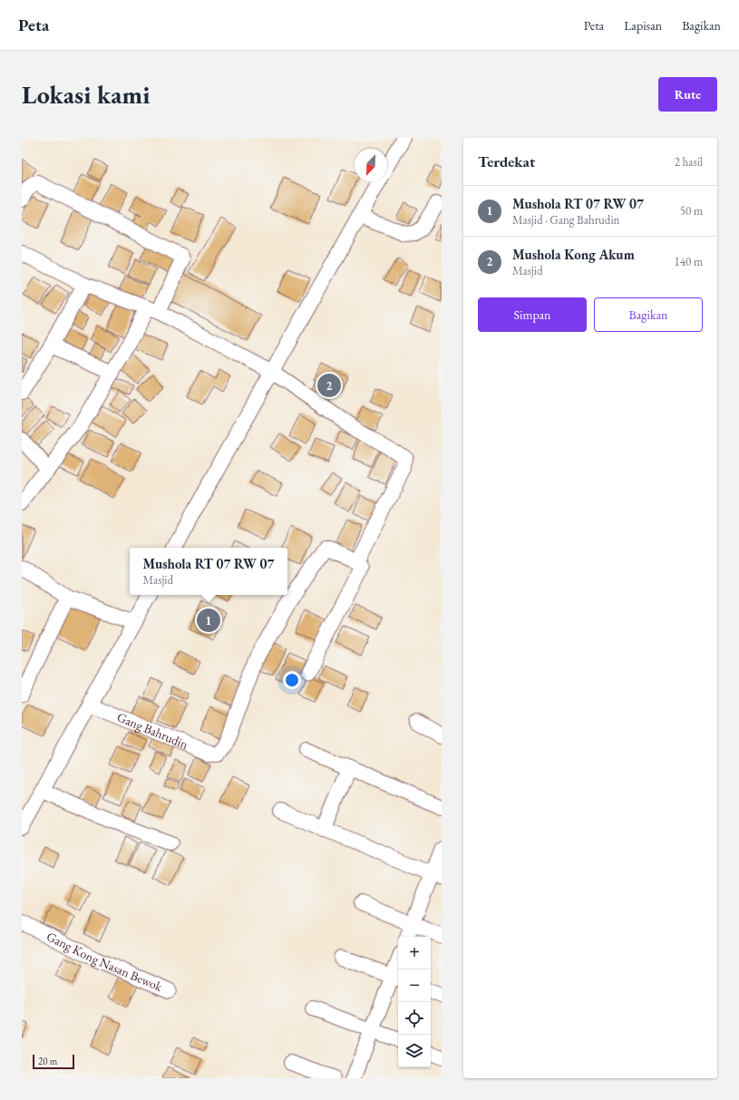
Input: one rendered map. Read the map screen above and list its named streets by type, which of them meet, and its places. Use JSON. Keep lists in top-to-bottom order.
{
  "streets": {
    "street": ["Gang Bahrudin", "Gang Kong Nasan Bewok"]
  },
  "scale_bar": "20 m",
  "north": "bottom left",
  "page": {
    "header": "Peta",
    "nav": ["Peta", "Lapisan", "Bagikan"],
    "buttons": [
      "Rute",
      ["Simpan", "Bagikan"]
    ],
    "title": "Lokasi kami",
    "heading": ["Terdekat", "2 hasil"],
    "list": [
      {
        "mark": "1",
        "name": "Mushola RT 07 RW 07",
        "note": "Masjid · Gang Bahrudin",
        "value": "50 m"
      },
      {
        "mark": "2",
        "name": "Mushola Kong Akum",
        "note": "Masjid",
        "value": "140 m"
      }
    ],
    "pins": ["2", "1"],
    "popup": ["Mushola RT 07 RW 07", "Masjid"],
    "map_buttons": ["+", "−"],
    "scale": "20 m"
  }
}
